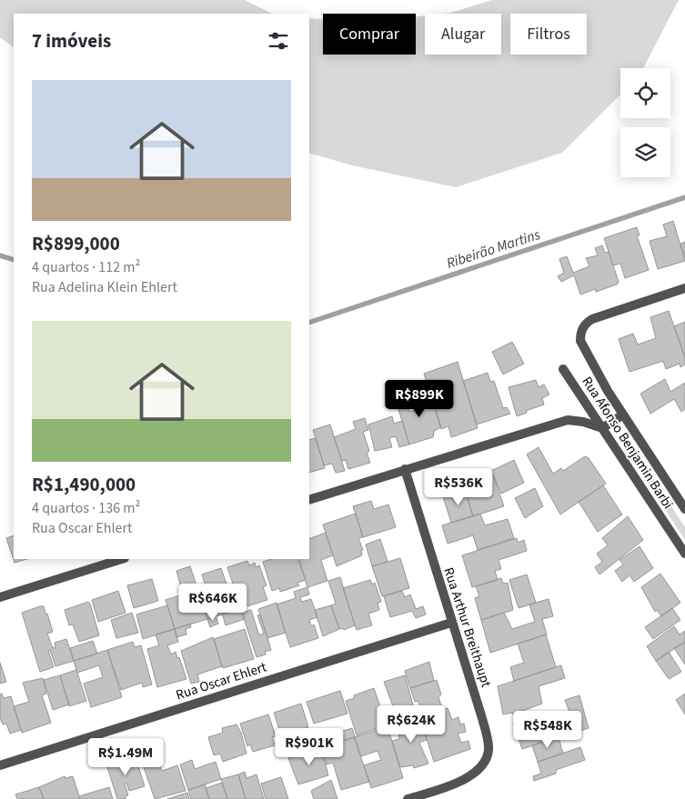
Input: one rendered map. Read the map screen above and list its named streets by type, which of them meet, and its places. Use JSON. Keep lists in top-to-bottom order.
{
  "streets": {
    "street": ["Rua Afonso Benjamin Barbi", "Rua Arthur Breithaupt", "Rua Oscar Ehlert"]
  },
  "crossings": [
    ["Rua Arthur Breithaupt", "Rua Oscar Ehlert"]
  ],
  "water": ["Ribeirão Martins"],
  "page": {
    "chip": ["Comprar", "Alugar", "Filtros"],
    "heading": "7 imóveis",
    "list": [
      {
        "name": "R$899,000",
        "note": "4 quartos · 112 m² · Rua Adelina Klein Ehlert"
      },
      {
        "name": "R$1,490,000",
        "note": "4 quartos · 136 m² · Rua Oscar Ehlert"
      }
    ],
    "price": [
      "R$899K",
      "R$536K",
      "R$646K",
      "R$624K",
      "R$548K",
      "R$901K",
      "R$1.49M"
    ]
  }
}
